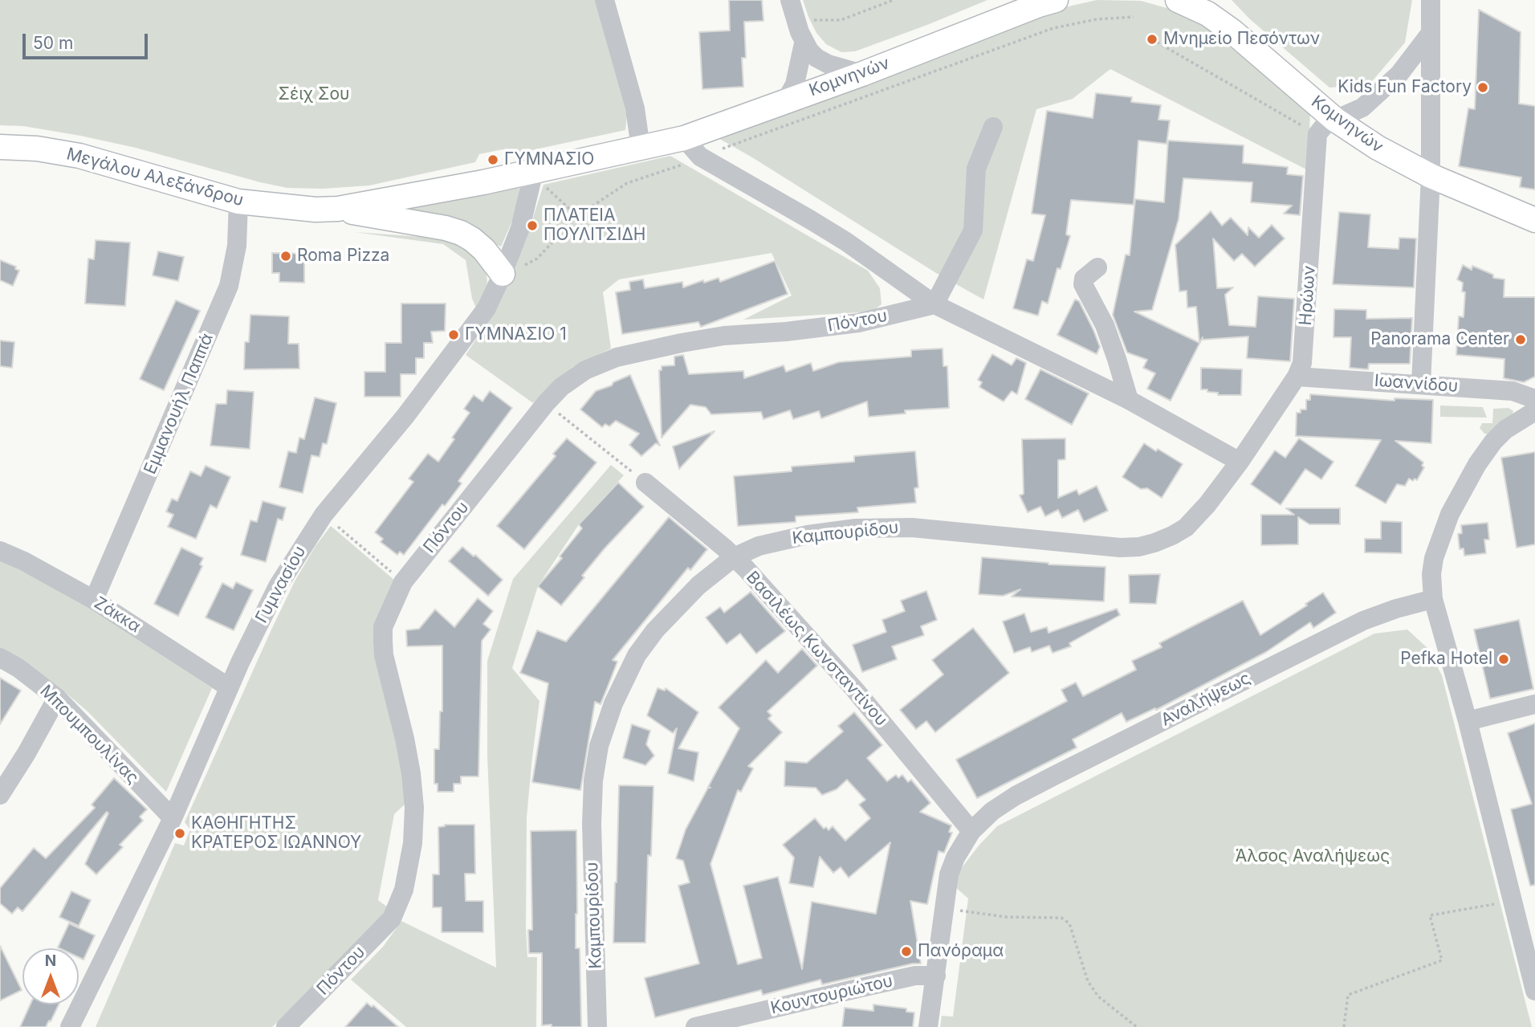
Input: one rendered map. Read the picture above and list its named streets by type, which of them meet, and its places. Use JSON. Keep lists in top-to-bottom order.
{
  "streets": {
    "main road": ["Κομνηνών", "Μεγάλου Αλεξάνδρου"],
    "street": [
      "Ηρώων",
      "Πόντου",
      "Ιωαννίδου",
      "Εμμανουήλ Παππά",
      "Καμπουρίδου",
      "Γυμνασίου",
      "Ζάκκα",
      "Βασιλέως Κωνσταντίνου",
      "Αναλήψεως",
      "Μπουμπουλίνας",
      "Κουντουριώτου"
    ]
  },
  "crossings": [
    ["Κομνηνών", "Μεγάλου Αλεξάνδρου"],
    ["Κομνηνών", "Ηρώων"],
    ["Μεγάλου Αλεξάνδρου", "Εμμανουήλ Παππά"],
    ["Μεγάλου Αλεξάνδρου", "Γυμνασίου"],
    ["Ηρώων", "Ιωαννίδου"],
    ["Ηρώων", "Καμπουρίδου"],
    ["Εμμανουήλ Παππά", "Ζάκκα"],
    ["Καμπουρίδου", "Βασιλέως Κωνσταντίνου"],
    ["Γυμνασίου", "Ζάκκα"],
    ["Γυμνασίου", "Μπουμπουλίνας"],
    ["Βασιλέως Κωνσταντίνου", "Αναλήψεως"],
    ["Αναλήψεως", "Κουντουριώτου"]
  ],
  "parks": ["Σέιχ Σου", "Άλσος Αναλήψεως"],
  "places": [
    "Μνημείο Πεσόντων",
    "Kids Fun Factory",
    "ΓΥΜΝΑΣΙΟ",
    "ΠΛΑΤΕΙΑ ΠΟΥΛΙΤΣΙΔΗ",
    "Roma Pizza",
    "ΓΥΜΝΑΣΙΟ 1",
    "Panorama Center",
    "Pefka Hotel",
    "ΚΑΘΗΓΗΤΗΣ ΚΡΑΤΕΡΟΣ ΙΩΑΝΝΟΥ",
    "Πανόραμα"
  ],
  "scale_bar": "50 m",
  "north": "top"
}
